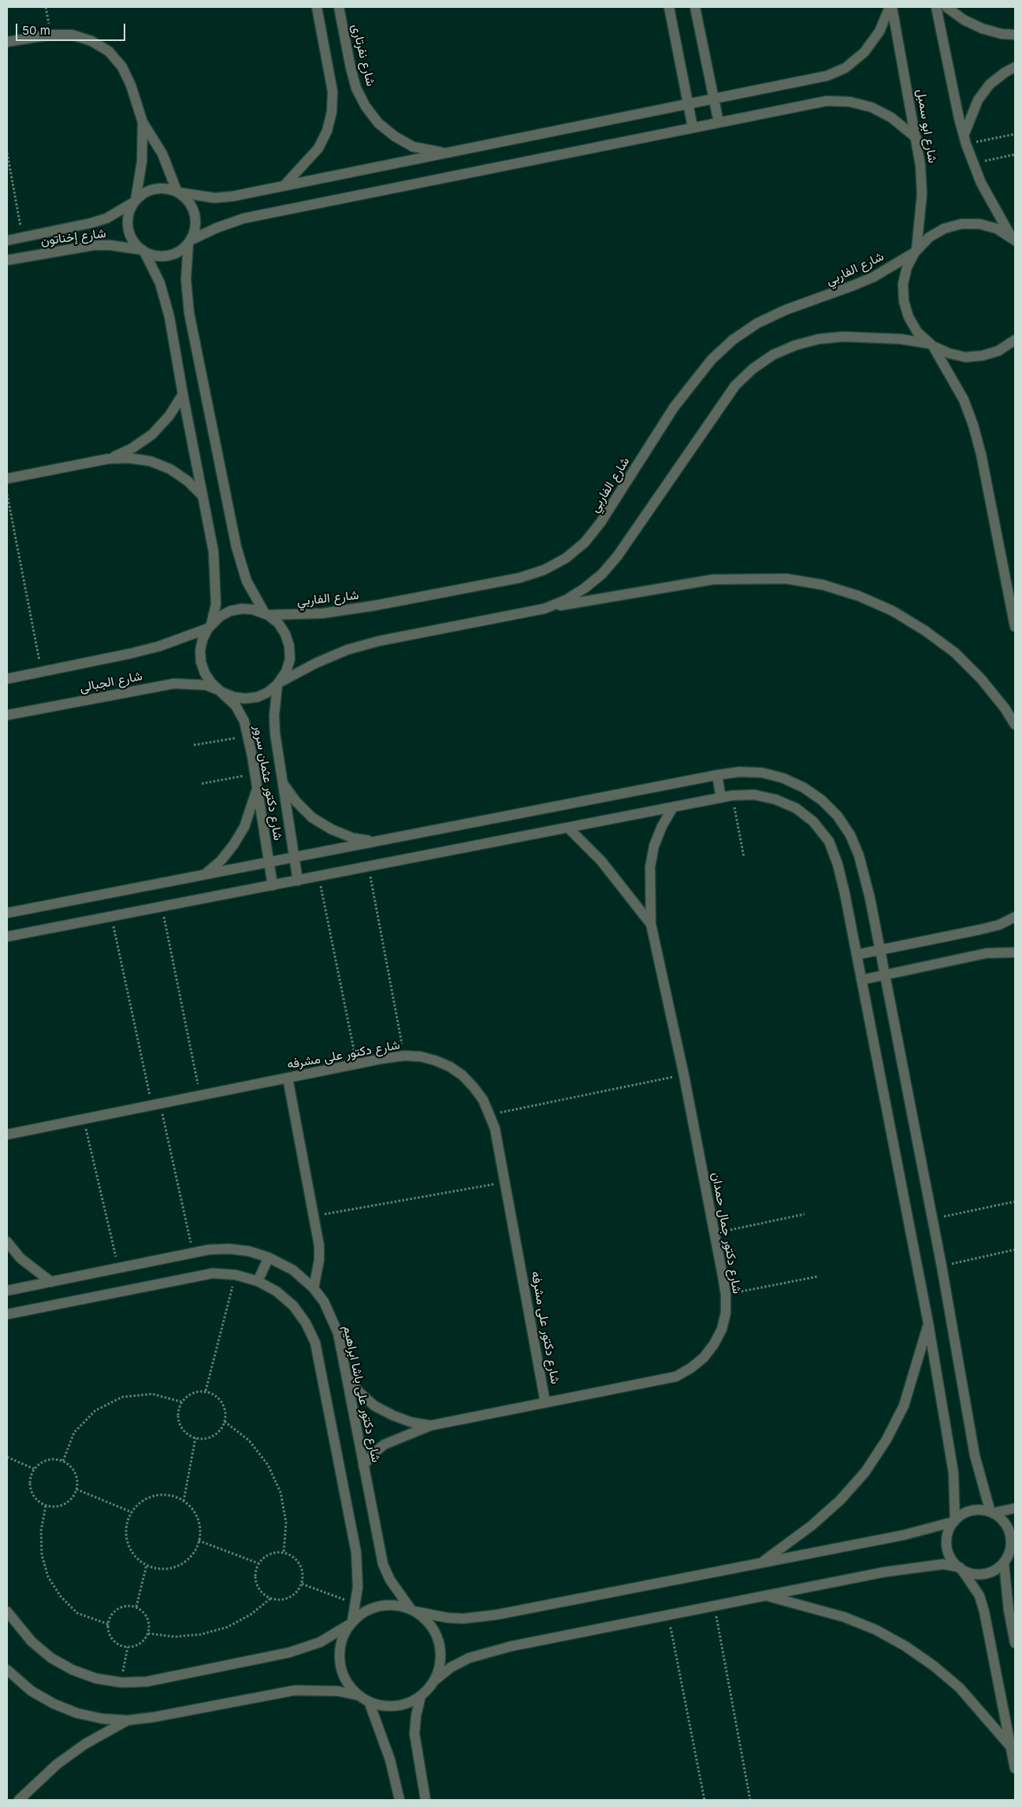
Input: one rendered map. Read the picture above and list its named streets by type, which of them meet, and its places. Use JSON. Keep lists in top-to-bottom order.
{
  "streets": {
    "street": [
      "شارع نفرتارى",
      "شارع ابو سمبل",
      "شارع إخناتون",
      "شارع الفاربي",
      "شارع الجبالى",
      "شارع دكتور عثمان سرور",
      "شارع دكتور على مشرفه",
      "شارع دكتور جمال حمدان",
      "شارع دكتور على باشا ابراهيم"
    ]
  },
  "crossings": [
    ["شارع ابو سمبل", "شارع الفاربي"],
    ["شارع الفاربي", "شارع الجبالى"],
    ["شارع الفاربي", "شارع دكتور عثمان سرور"],
    ["شارع الجبالى", "شارع دكتور عثمان سرور"],
    ["شارع دكتور على مشرفه", "شارع دكتور جمال حمدان"],
    ["شارع دكتور جمال حمدان", "شارع دكتور على باشا ابراهيم"]
  ],
  "scale_bar": "50 m"
}
